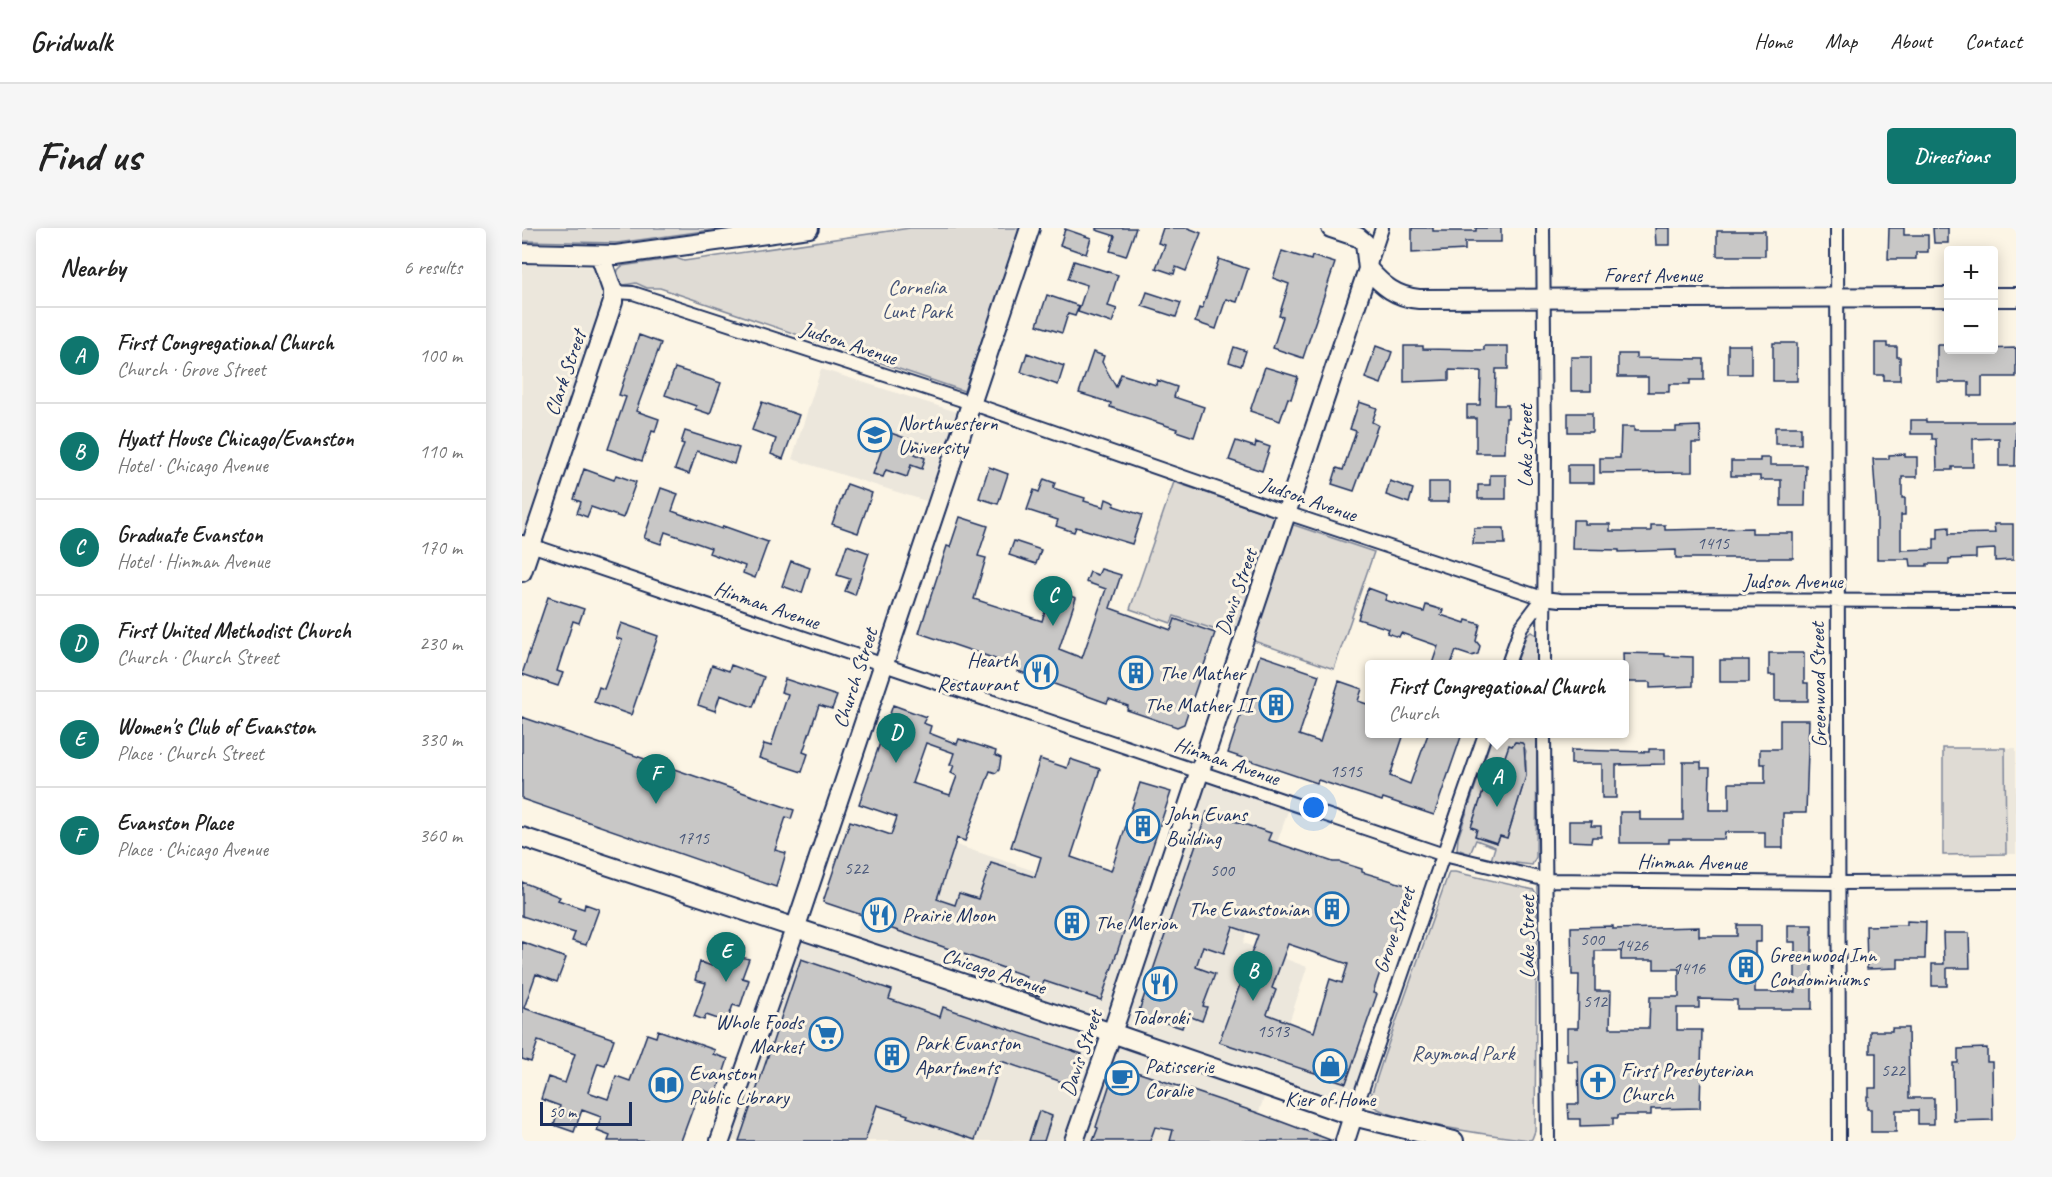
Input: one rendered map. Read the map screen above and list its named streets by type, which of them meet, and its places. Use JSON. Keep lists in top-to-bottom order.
{
  "streets": {
    "main road": [
      "Forest Avenue",
      "Clark Street",
      "Davis Street",
      "Church Street",
      "Grove Street",
      "Chicago Avenue"
    ],
    "street": [
      "Judson Avenue",
      "Lake Street",
      "Hinman Avenue",
      "Greenwood Street"
    ]
  },
  "crossings": [
    ["Forest Avenue", "Lake Street"],
    ["Forest Avenue", "Davis Street"],
    ["Forest Avenue", "Greenwood Street"],
    ["Judson Avenue", "Clark Street"],
    ["Judson Avenue", "Lake Street"],
    ["Judson Avenue", "Davis Street"],
    ["Judson Avenue", "Church Street"],
    ["Judson Avenue", "Greenwood Street"],
    ["Clark Street", "Hinman Avenue"],
    ["Lake Street", "Hinman Avenue"],
    ["Davis Street", "Hinman Avenue"],
    ["Davis Street", "Chicago Avenue"],
    ["Hinman Avenue", "Church Street"],
    ["Hinman Avenue", "Greenwood Street"],
    ["Hinman Avenue", "Grove Street"],
    ["Church Street", "Chicago Avenue"],
    ["Grove Street", "Chicago Avenue"]
  ],
  "parks": ["Cornelia Lunt Park", "Raymond Park"],
  "places": {
    "school or university": ["Northwestern University"],
    "restaurant": ["Hearth Restaurant", "Prairie Moon", "Todoroki"],
    "building": [
      "The Mather",
      "The Mather II",
      "John Evans Building",
      "The Evanstonian",
      "The Merion",
      "Greenwood Inn Condominiums",
      "Park Evanston Apartments"
    ],
    "supermarket": ["Whole Foods Market"],
    "shop": ["Kier of Home"],
    "cafe": ["Patisserie Coralie"],
    "church": ["First Presbyterian Church"],
    "library": ["Evanston Public Library"]
  },
  "house_numbers": [
    "1415",
    "1515",
    "1715",
    "522",
    "500",
    "500",
    "1426",
    "1416",
    "512",
    "1513",
    "522"
  ],
  "scale_bar": "50 m",
  "page": {
    "header": "Gridwalk",
    "nav": [
      "Home",
      "Map",
      "About",
      "Contact"
    ],
    "buttons": "Directions",
    "title": "Find us",
    "heading": ["Nearby", "6 results"],
    "map_buttons": ["+", "−"],
    "list": [
      {
        "mark": "A",
        "name": "First Congregational Church",
        "note": "Church · Grove Street",
        "value": "100 m"
      },
      {
        "mark": "B",
        "name": "Hyatt House Chicago/Evanston",
        "note": "Hotel · Chicago Avenue",
        "value": "110 m"
      },
      {
        "mark": "C",
        "name": "Graduate Evanston",
        "note": "Hotel · Hinman Avenue",
        "value": "170 m"
      },
      {
        "mark": "D",
        "name": "First United Methodist Church",
        "note": "Church · Church Street",
        "value": "230 m"
      },
      {
        "mark": "E",
        "name": "Women's Club of Evanston",
        "note": "Place · Church Street",
        "value": "330 m"
      },
      {
        "mark": "F",
        "name": "Evanston Place",
        "note": "Place · Chicago Avenue",
        "value": "360 m"
      }
    ],
    "pins": [
      "C",
      "D",
      "F",
      "A",
      "E",
      "B"
    ],
    "popup": ["First Congregational Church", "Church"],
    "scale": "50 m"
  }
}
